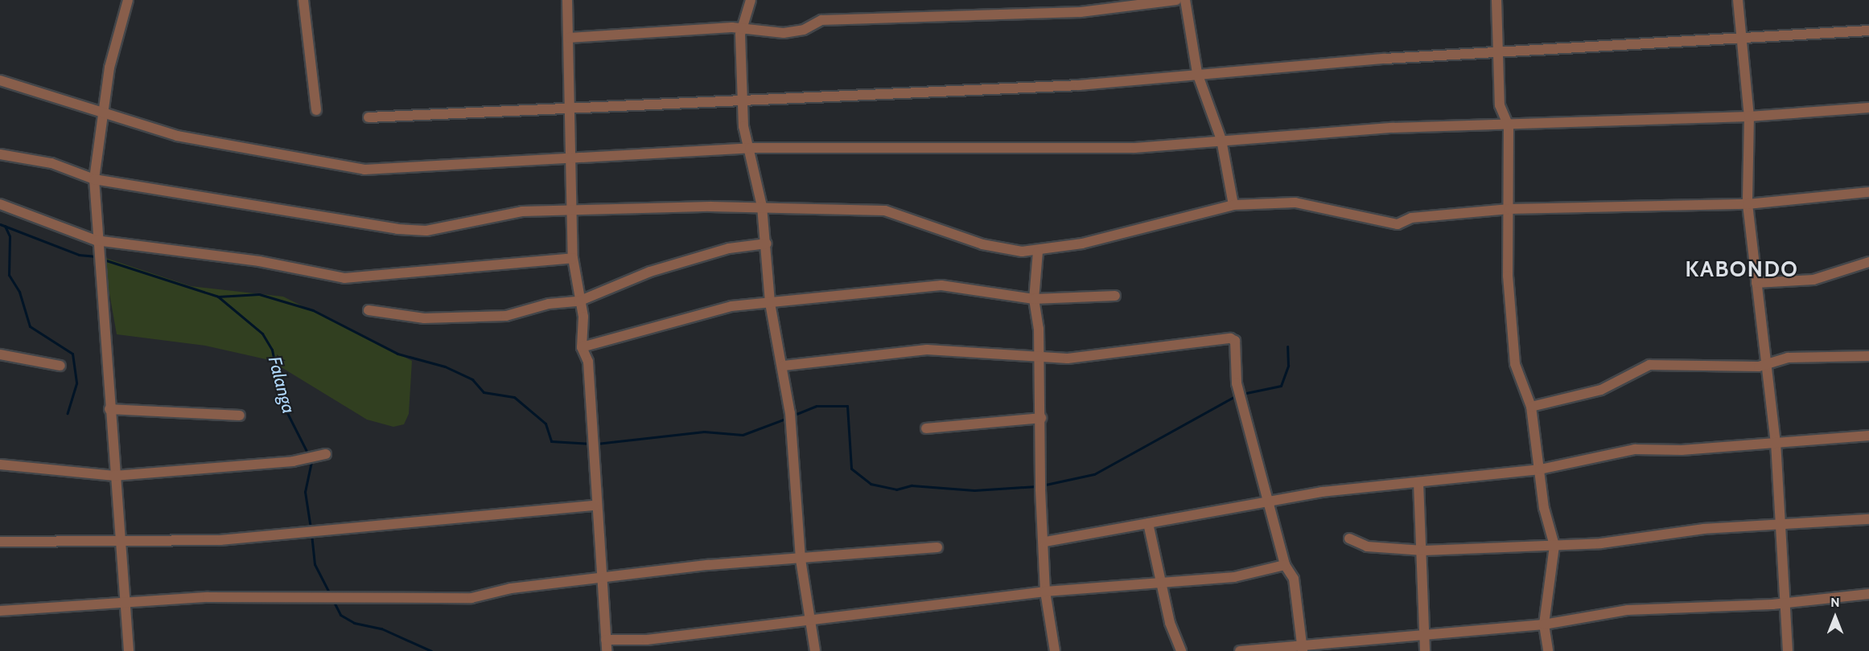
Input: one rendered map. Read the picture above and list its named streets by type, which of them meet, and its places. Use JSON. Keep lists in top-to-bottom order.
{
  "districts": ["KABONDO"],
  "water": ["Falanga"],
  "north": "top"
}
